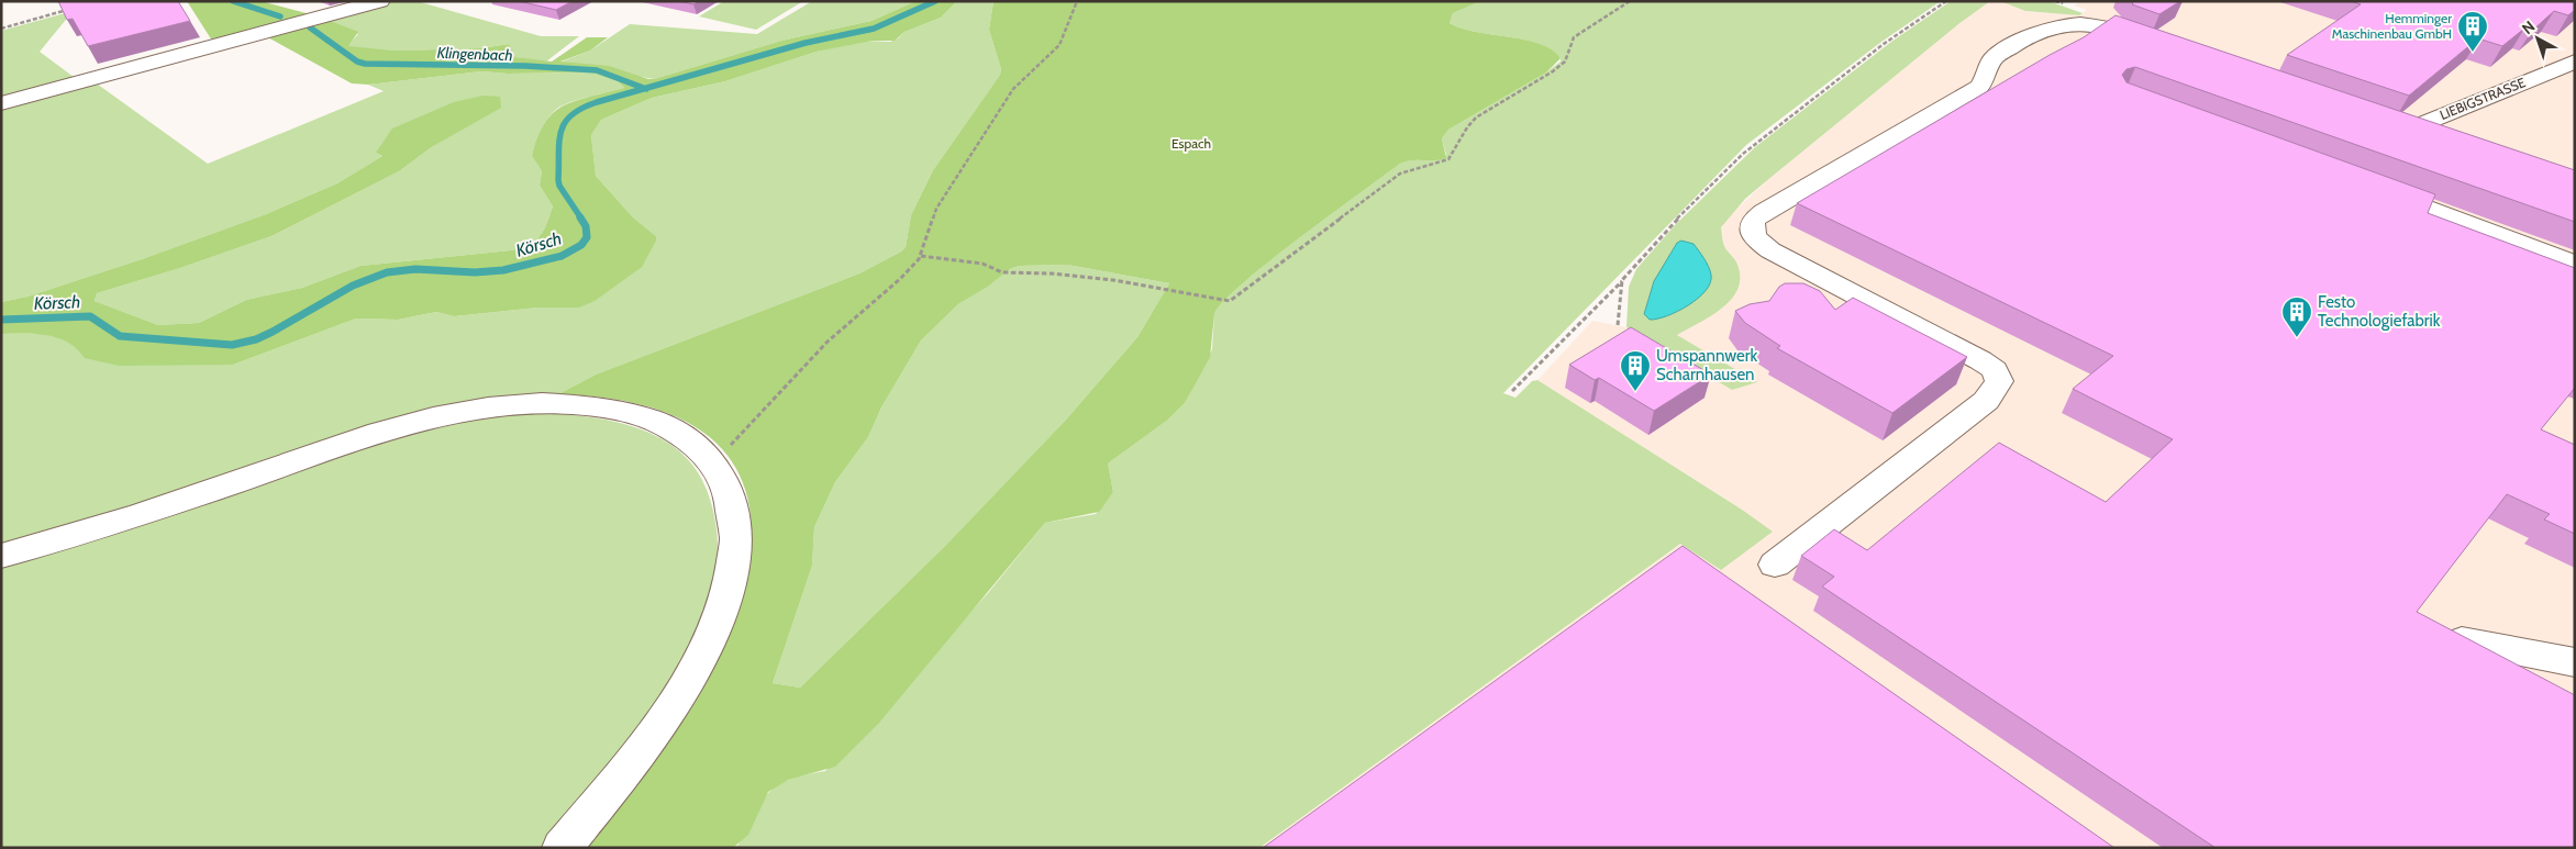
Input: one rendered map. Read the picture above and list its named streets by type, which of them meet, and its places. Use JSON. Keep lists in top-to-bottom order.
{
  "streets": {
    "main road": ["LIEBIGSTRASSE"]
  },
  "water": ["Klingenbach", "Körsch"],
  "parks": ["Espach"],
  "places": {
    "building": ["Hemminger Maschinenbau GmbH", "Festo Technologiefabrik", "Umspannwerk Scharnhausen"]
  },
  "north": "top left"
}
